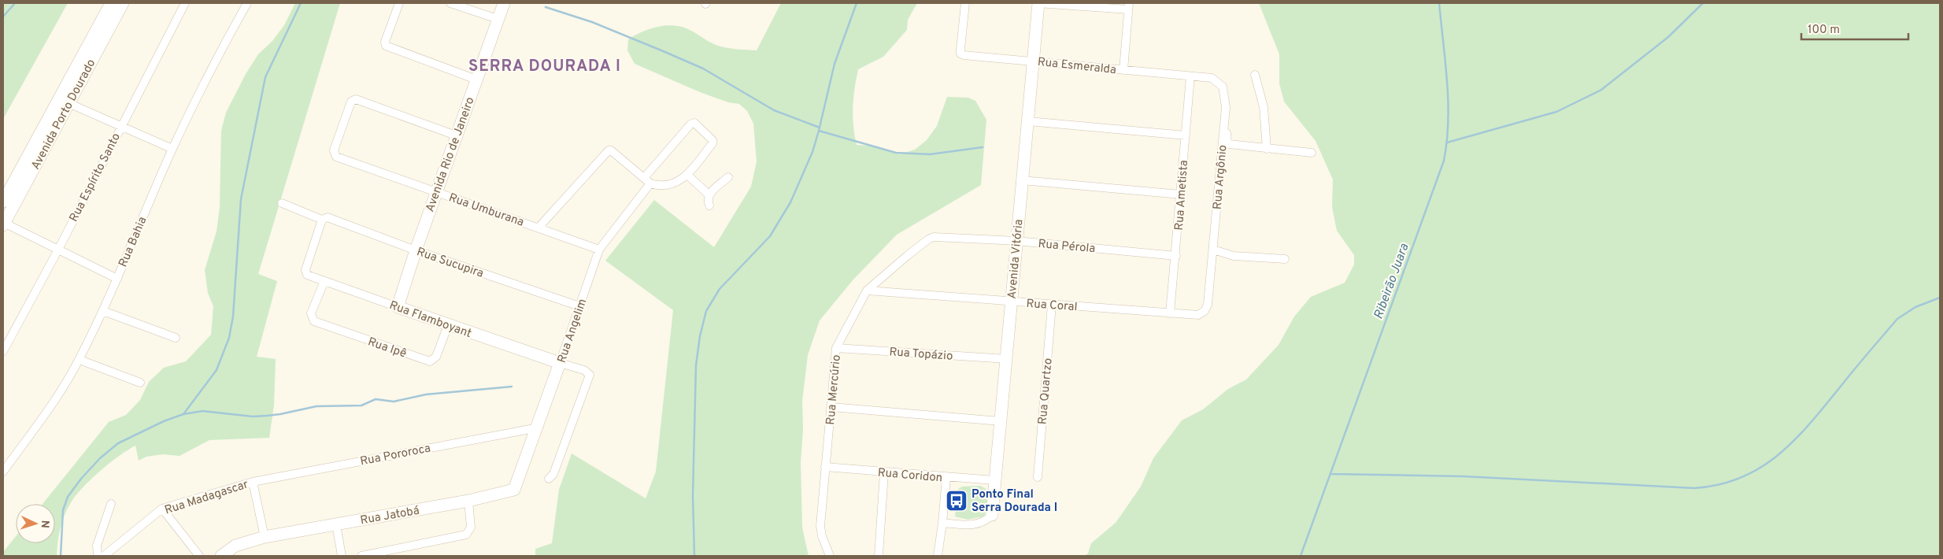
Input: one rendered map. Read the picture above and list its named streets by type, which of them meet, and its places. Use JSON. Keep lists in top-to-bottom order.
{
  "streets": {
    "street": [
      "Rua Esmeralda",
      "Avenida Porto Dourado",
      "Avenida Rio de Janeiro",
      "Rua Espírito Santo",
      "Rua Argônio",
      "Rua Ametista",
      "Rua Umburana",
      "Rua Bahia",
      "Rua Pérola",
      "Avenida Vitória",
      "Rua Sucupira",
      "Rua Coral",
      "Rua Flamboyant",
      "Rua Angelim",
      "Rua Ipê",
      "Rua Topázio",
      "Rua Mercúrio",
      "Rua Quartzo",
      "Rua Pororoca",
      "Rua Coridon",
      "Rua Madagascar",
      "Rua Jatobá"
    ]
  },
  "crossings": [
    ["Rua Esmeralda", "Rua Argônio"],
    ["Rua Esmeralda", "Rua Ametista"],
    ["Rua Esmeralda", "Avenida Vitória"],
    ["Avenida Rio de Janeiro", "Rua Umburana"],
    ["Avenida Rio de Janeiro", "Rua Sucupira"],
    ["Avenida Rio de Janeiro", "Rua Flamboyant"],
    ["Rua Argônio", "Rua Ametista"],
    ["Rua Argônio", "Rua Coral"],
    ["Rua Ametista", "Rua Pérola"],
    ["Rua Ametista", "Rua Coral"],
    ["Rua Umburana", "Rua Angelim"],
    ["Rua Pérola", "Avenida Vitória"],
    ["Rua Pérola", "Rua Mercúrio"],
    ["Avenida Vitória", "Rua Coral"],
    ["Avenida Vitória", "Rua Topázio"],
    ["Avenida Vitória", "Rua Coridon"],
    ["Rua Sucupira", "Rua Flamboyant"],
    ["Rua Sucupira", "Rua Angelim"],
    ["Rua Coral", "Rua Mercúrio"],
    ["Rua Coral", "Rua Quartzo"],
    ["Rua Flamboyant", "Rua Angelim"],
    ["Rua Flamboyant", "Rua Ipê"],
    ["Rua Angelim", "Rua Pororoca"],
    ["Rua Angelim", "Rua Jatobá"],
    ["Rua Topázio", "Rua Mercúrio"],
    ["Rua Mercúrio", "Rua Coridon"],
    ["Rua Pororoca", "Rua Madagascar"]
  ],
  "districts": ["SERRA DOURADA I"],
  "water": ["Ribeirão Juara"],
  "places": {
    "bus stop": ["Ponto Final Serra Dourada I"]
  },
  "scale_bar": "100 m",
  "north": "right"
}
